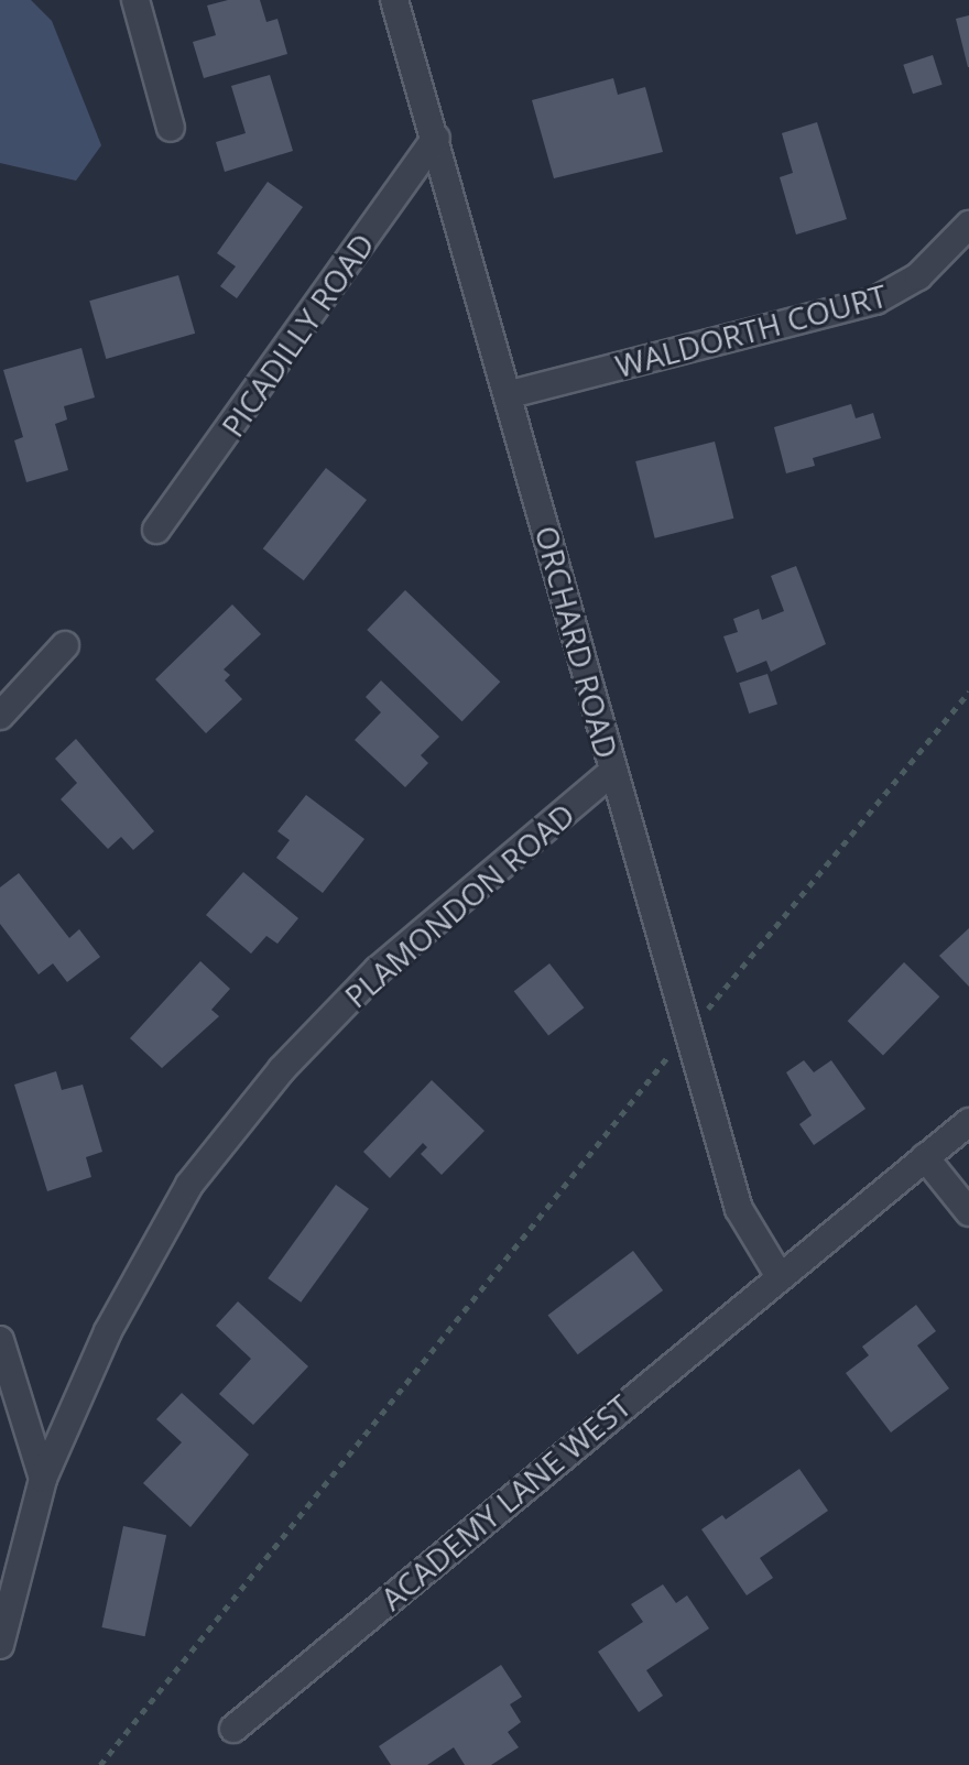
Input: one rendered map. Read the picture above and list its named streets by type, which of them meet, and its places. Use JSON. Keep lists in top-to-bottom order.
{
  "streets": {
    "street": [
      "WALDORTH COURT",
      "PICADILLY ROAD",
      "ORCHARD ROAD",
      "PLAMONDON ROAD",
      "ACADEMY LANE WEST"
    ]
  },
  "crossings": [
    ["WALDORTH COURT", "ORCHARD ROAD"],
    ["PICADILLY ROAD", "ORCHARD ROAD"],
    ["ORCHARD ROAD", "PLAMONDON ROAD"],
    ["ORCHARD ROAD", "ACADEMY LANE WEST"]
  ]
}
